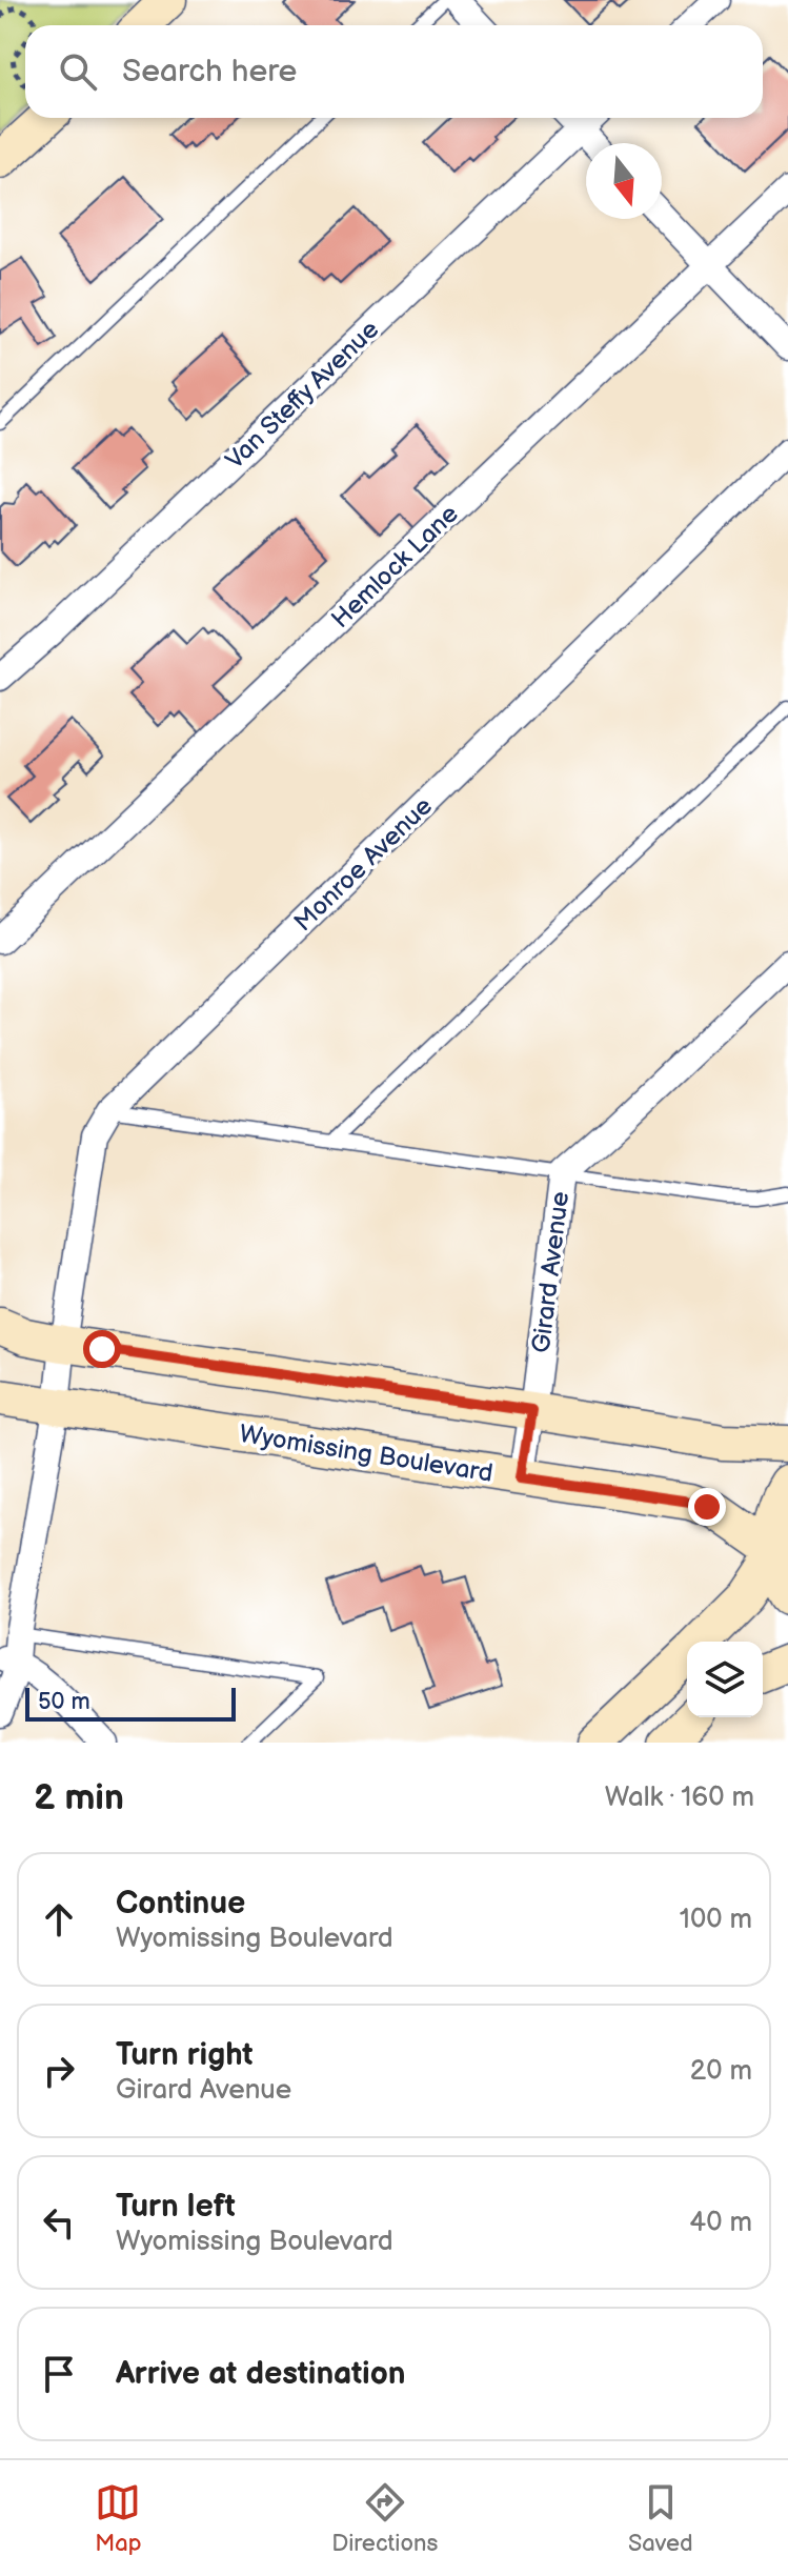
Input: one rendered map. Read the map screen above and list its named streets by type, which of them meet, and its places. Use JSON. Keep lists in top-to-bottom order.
{
  "streets": {
    "main road": ["Wyomissing Boulevard"],
    "street": [
      "Van Steffy Avenue",
      "Hemlock Lane",
      "Monroe Avenue",
      "Girard Avenue"
    ]
  },
  "crossings": [
    ["Monroe Avenue", "Wyomissing Boulevard"],
    ["Girard Avenue", "Wyomissing Boulevard"]
  ],
  "scale_bar": "50 m",
  "north": "bottom",
  "page": {
    "search": "Search here",
    "scale": "50 m",
    "heading": ["2 min", "Walk · 160 m"],
    "list": [
      ["Continue", "Wyomissing Boulevard", "100 m"],
      ["Turn right", "Girard Avenue", "20 m"],
      ["Turn left", "Wyomissing Boulevard", "40 m"],
      "Arrive at destination"
    ],
    "nav": ["Map", "Directions", "Saved"]
  }
}
